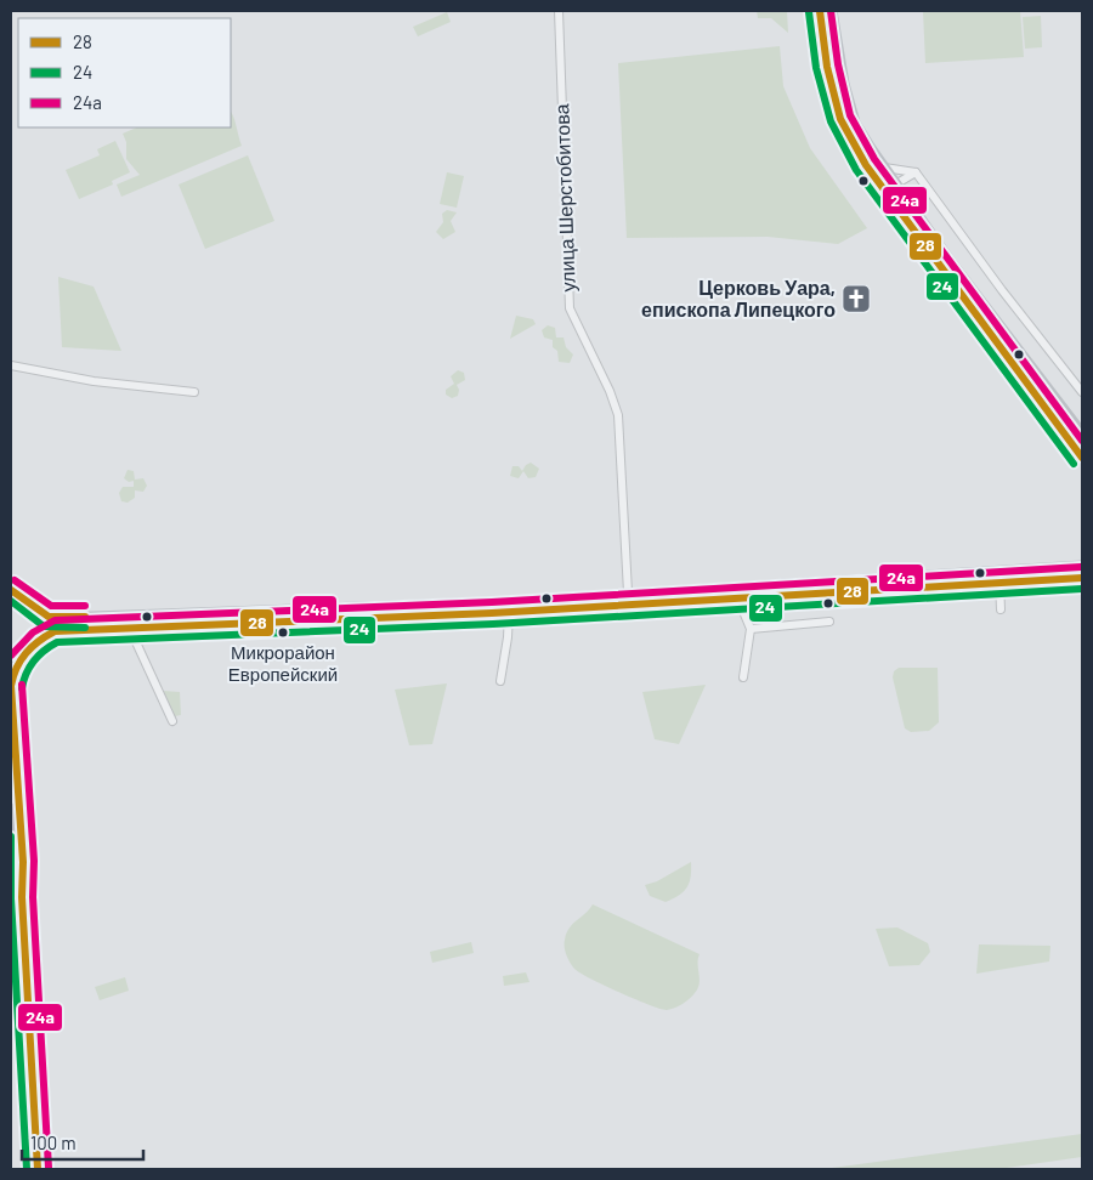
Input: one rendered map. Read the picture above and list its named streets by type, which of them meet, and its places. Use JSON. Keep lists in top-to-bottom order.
{
  "streets": {
    "street": ["улица Шерстобитова"]
  },
  "places": {
    "church": ["Церковь Уара, епископа Липецкого"],
    "other": ["Микрорайон Европейский"]
  },
  "lines": ["transit line 28", "transit line 24a", "transit line 24"],
  "legend": ["28", "24", "24a"],
  "scale_bar": "100 m"
}
